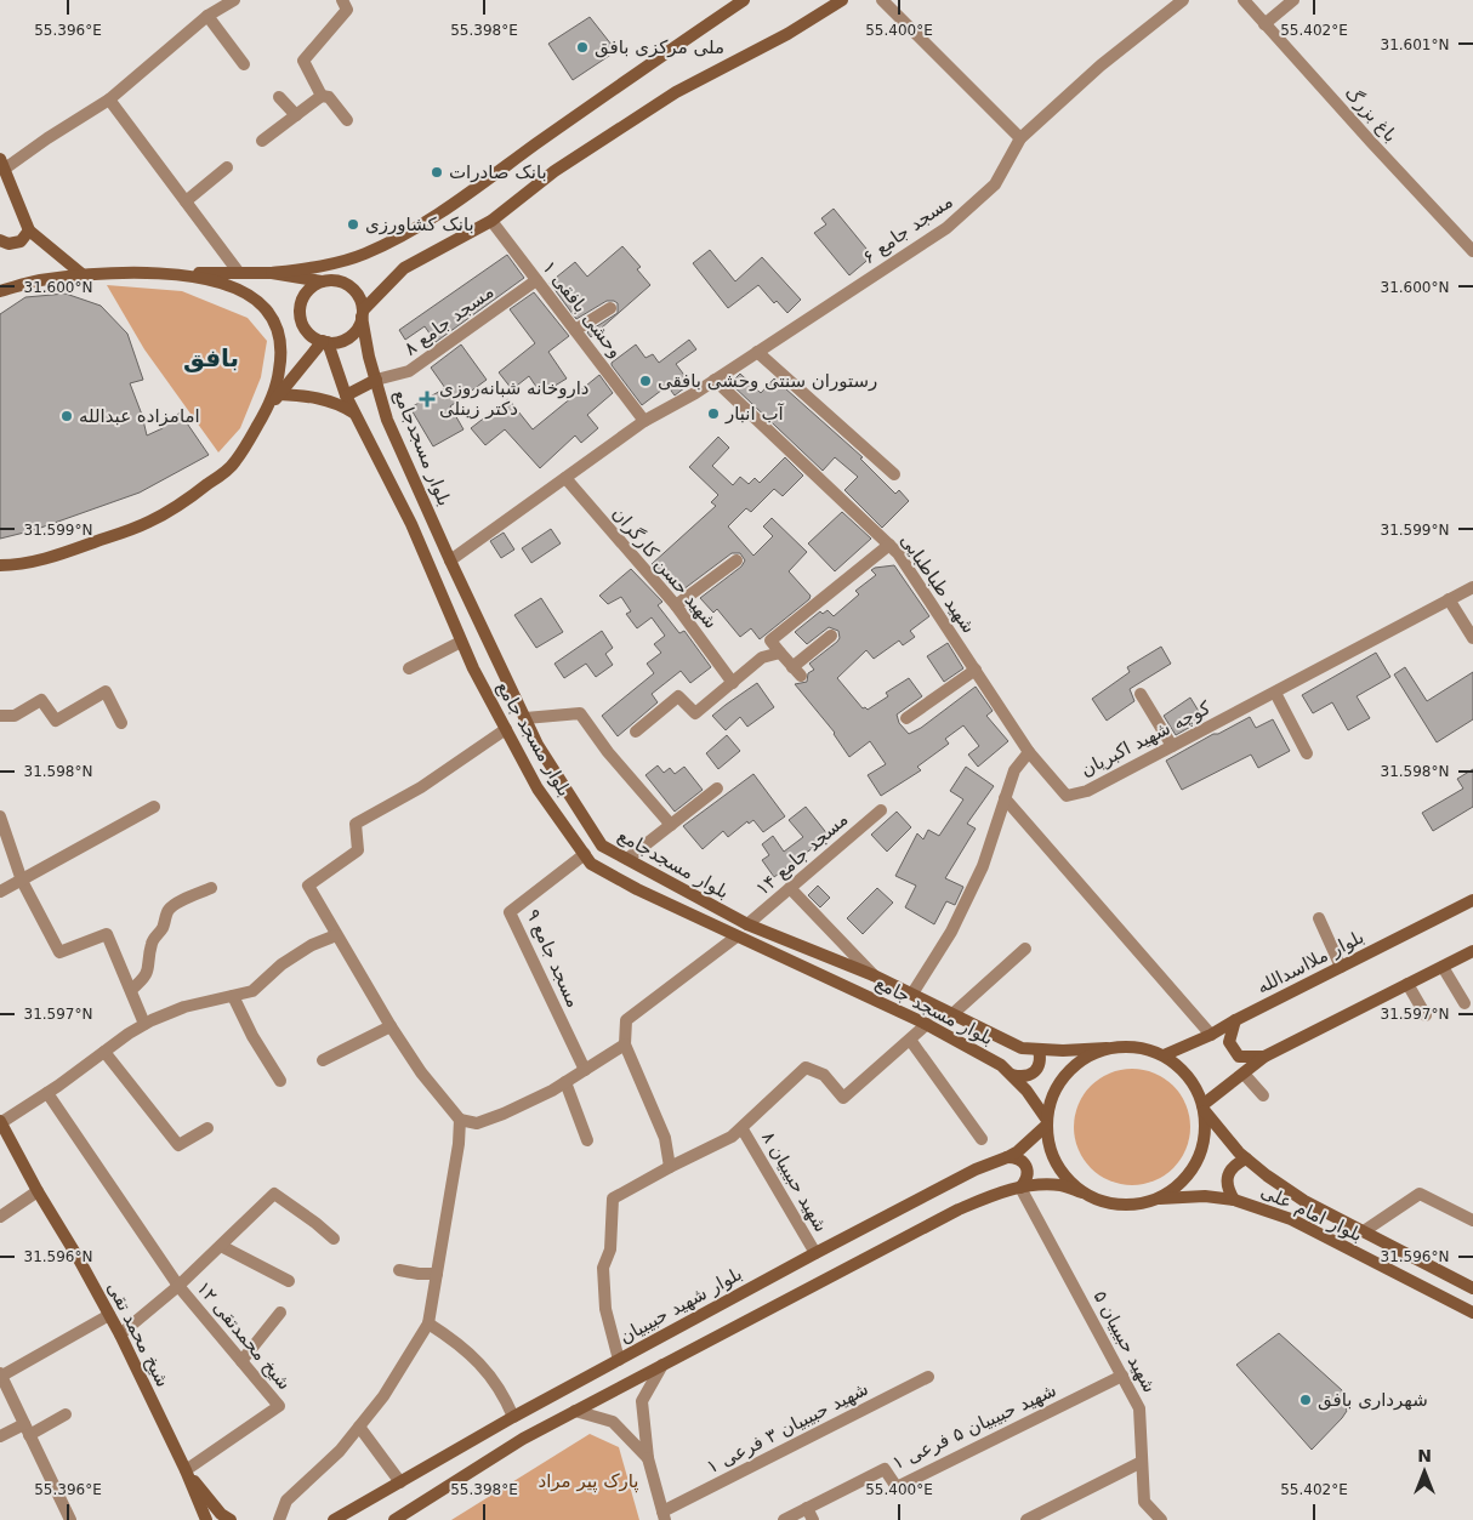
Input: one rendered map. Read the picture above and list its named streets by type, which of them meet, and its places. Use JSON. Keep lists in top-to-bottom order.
{
  "streets": {
    "main road": [
      "بلوار مسجدجامع",
      "بلوار مسجد جامع",
      "بلوار ملااسدالله",
      "بلوار امام علی",
      "بلوار شهید حبیبیان",
      "شیخ محمد تقی"
    ],
    "street": [
      "باغ بزرگ",
      "مسجد جامع ۶",
      "وحشی بافقی ۱",
      "مسجد جامع ۸",
      "شهید حسن کارگران",
      "شهید طباطبایی",
      "کوچه شهید اکبریان",
      "مسجد جامع ۱۴",
      "مسجد جامع ۹",
      "شهید حبیبیان ۸",
      "شیخ محمدتقی ۱۲",
      "شهید حبیبیان ۵",
      "شهید حبیبیان ۵ فرعی ۱",
      "شهید حبیبیان ۳ فرعی ۱"
    ]
  },
  "crossings": [
    ["مسجد جامع ۶", "وحشی بافقی ۱"],
    ["مسجد جامع ۶", "بلوار مسجدجامع"],
    ["مسجد جامع ۶", "شهید حسن کارگران"],
    ["مسجد جامع ۶", "شهید طباطبایی"],
    ["وحشی بافقی ۱", "مسجد جامع ۸"],
    ["مسجد جامع ۸", "بلوار مسجدجامع"],
    ["بلوار مسجدجامع", "بلوار مسجد جامع"],
    ["بلوار مسجدجامع", "مسجد جامع ۱۴"],
    ["بلوار مسجدجامع", "بلوار ملااسدالله"],
    ["بلوار مسجدجامع", "بلوار امام علی"],
    ["بلوار مسجدجامع", "بلوار شهید حبیبیان"],
    ["شهید طباطبایی", "کوچه شهید اکبریان"],
    ["بلوار مسجد جامع", "مسجد جامع ۹"],
    ["بلوار مسجد جامع", "بلوار ملااسدالله"],
    ["بلوار مسجد جامع", "بلوار امام علی"],
    ["بلوار مسجد جامع", "بلوار شهید حبیبیان"],
    ["بلوار ملااسدالله", "بلوار امام علی"],
    ["بلوار ملااسدالله", "بلوار شهید حبیبیان"],
    ["شهید حبیبیان ۸", "بلوار شهید حبیبیان"],
    ["بلوار امام علی", "بلوار شهید حبیبیان"],
    ["شیخ محمد تقی", "شیخ محمدتقی ۱۲"],
    ["شهید حبیبیان ۵", "شهید حبیبیان ۵ فرعی ۱"]
  ],
  "districts": ["بافق"],
  "parks": ["پارک پیر مراد"],
  "places": {
    "other": [
      "ملی مرکزی بافق",
      "بانک صادرات",
      "بانک کشاورزی",
      "رستوران سنتی وحشی بافقی",
      "آب انبار",
      "امامزاده عبدالله",
      "شهرداری بافق"
    ],
    "health": ["داروخانه شبانه‌روزی دکتر زینلی"]
  },
  "north": "top",
  "coordinates": [
    "55.396°E",
    "55.398°E",
    "55.400°E",
    "55.402°E",
    "31.601°N",
    "31.600°N",
    "31.599°N",
    "31.598°N",
    "31.597°N",
    "31.596°N"
  ]
}
